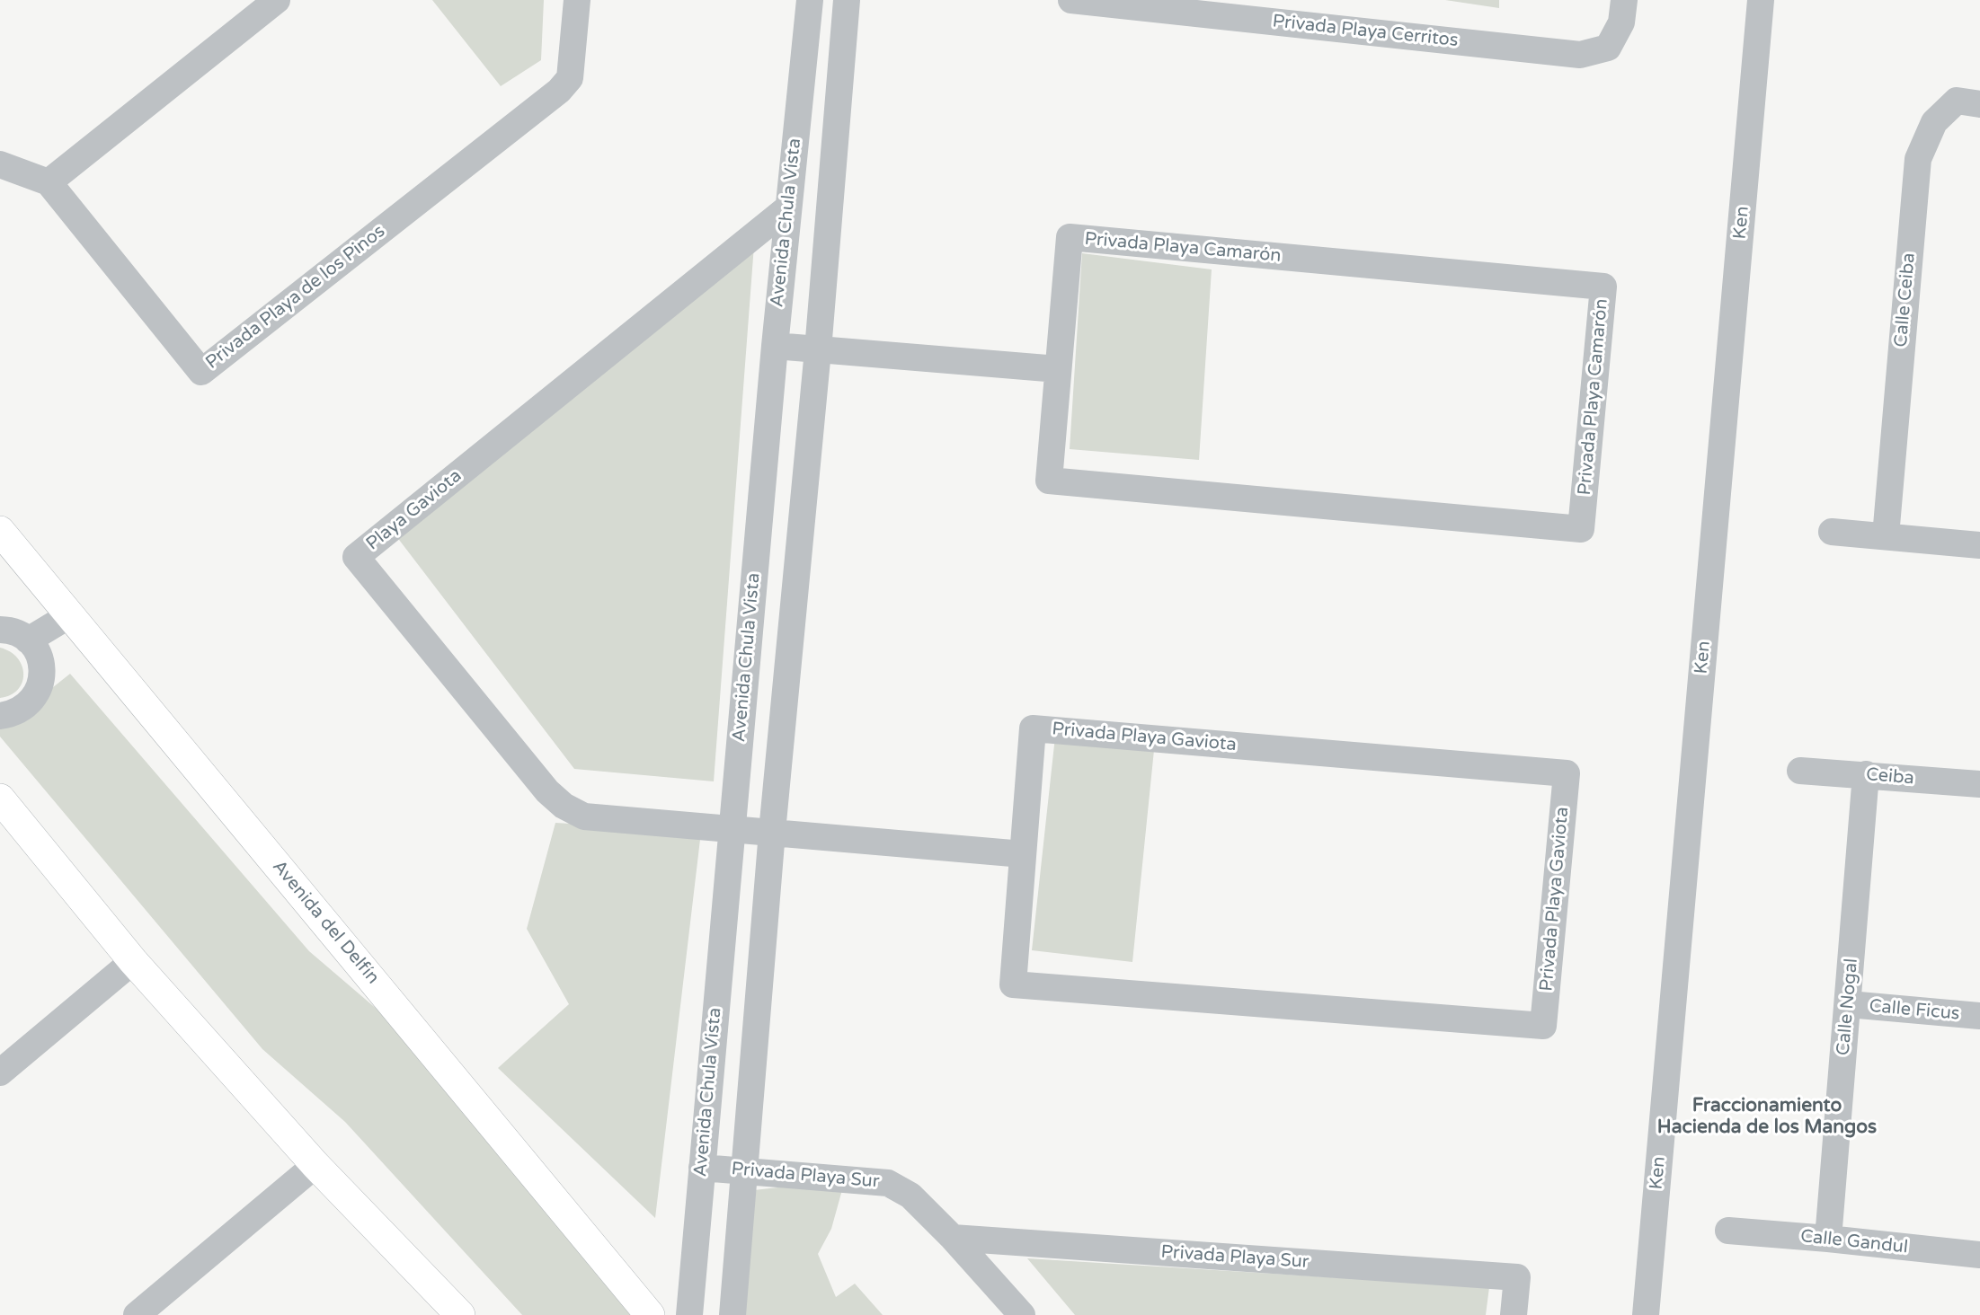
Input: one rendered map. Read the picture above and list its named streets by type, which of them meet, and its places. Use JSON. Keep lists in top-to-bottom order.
{
  "streets": {
    "street": [
      "Privada Playa Cerritos",
      "Avenida Chula Vista",
      "Ken",
      "Privada Playa Camarón",
      "Privada Playa de los Pinos",
      "Calle Ceiba",
      "Playa Gaviota",
      "Privada Playa Gaviota",
      "Ceiba",
      "Avenida del Delfín",
      "Calle Nogal",
      "Calle Ficus",
      "Privada Playa Sur",
      "Calle Gandul"
    ]
  },
  "crossings": [
    ["Avenida Chula Vista", "Playa Gaviota"],
    ["Avenida Chula Vista", "Privada Playa Sur"],
    ["Ceiba", "Calle Nogal"],
    ["Calle Nogal", "Calle Ficus"],
    ["Calle Nogal", "Calle Gandul"]
  ],
  "districts": ["Fraccionamiento Hacienda de los Mangos"]
}
